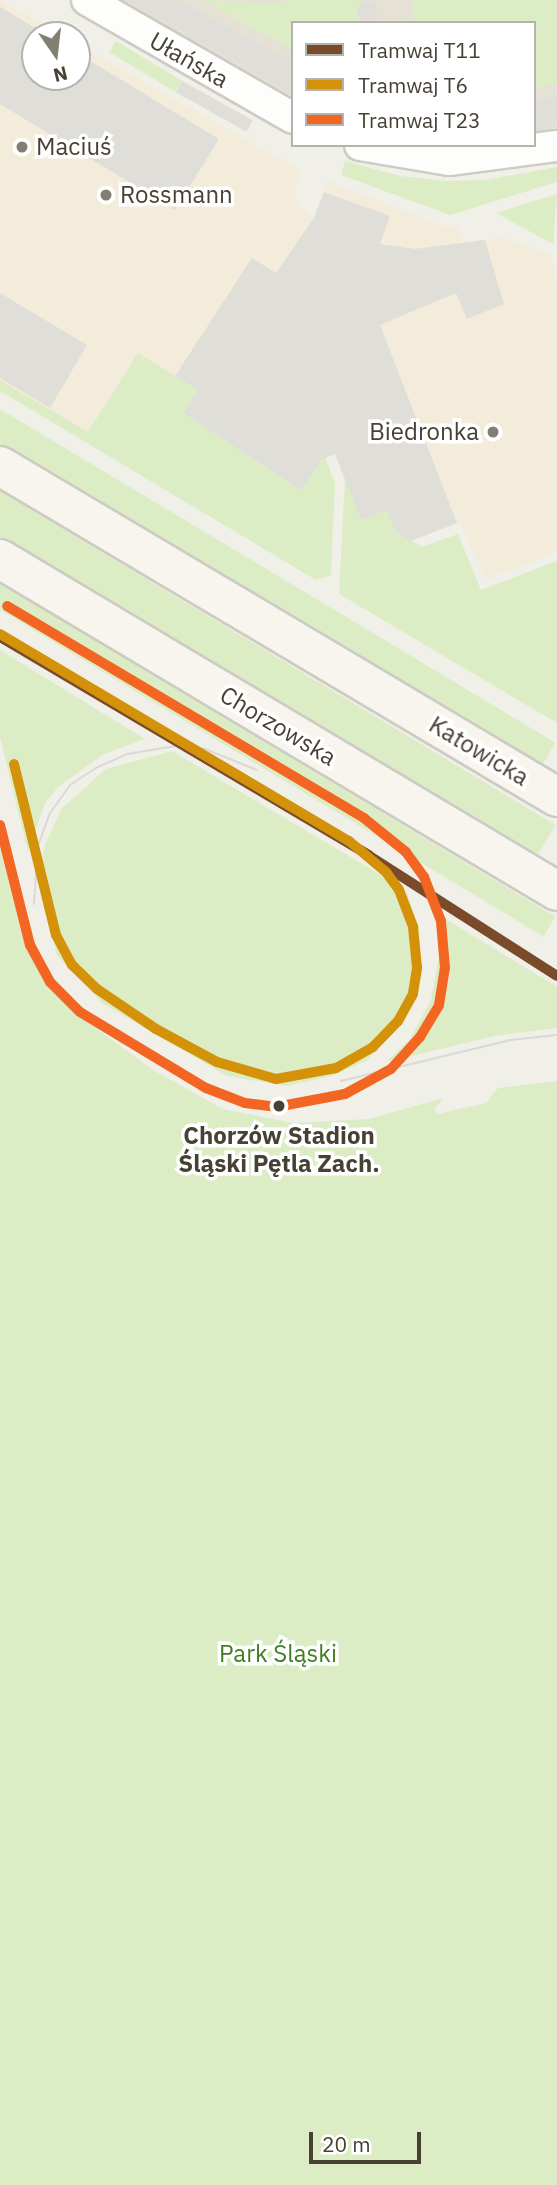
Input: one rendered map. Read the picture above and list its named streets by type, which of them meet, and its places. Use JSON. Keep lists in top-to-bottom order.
{
  "streets": {
    "main road": ["Chorzowska", "Katowicka"],
    "street": ["Ułańska"]
  },
  "parks": ["Park Śląski"],
  "places": [
    "Maciuś",
    "Rossmann",
    "Biedronka",
    "Chorzów Stadion Śląski Pętla Zach."
  ],
  "lines": ["tram line T23", "tram line T6", "tram line T11"],
  "legend": ["Tramwaj T11", "Tramwaj T6", "Tramwaj T23"],
  "scale_bar": "20 m",
  "north": "bottom"
}
